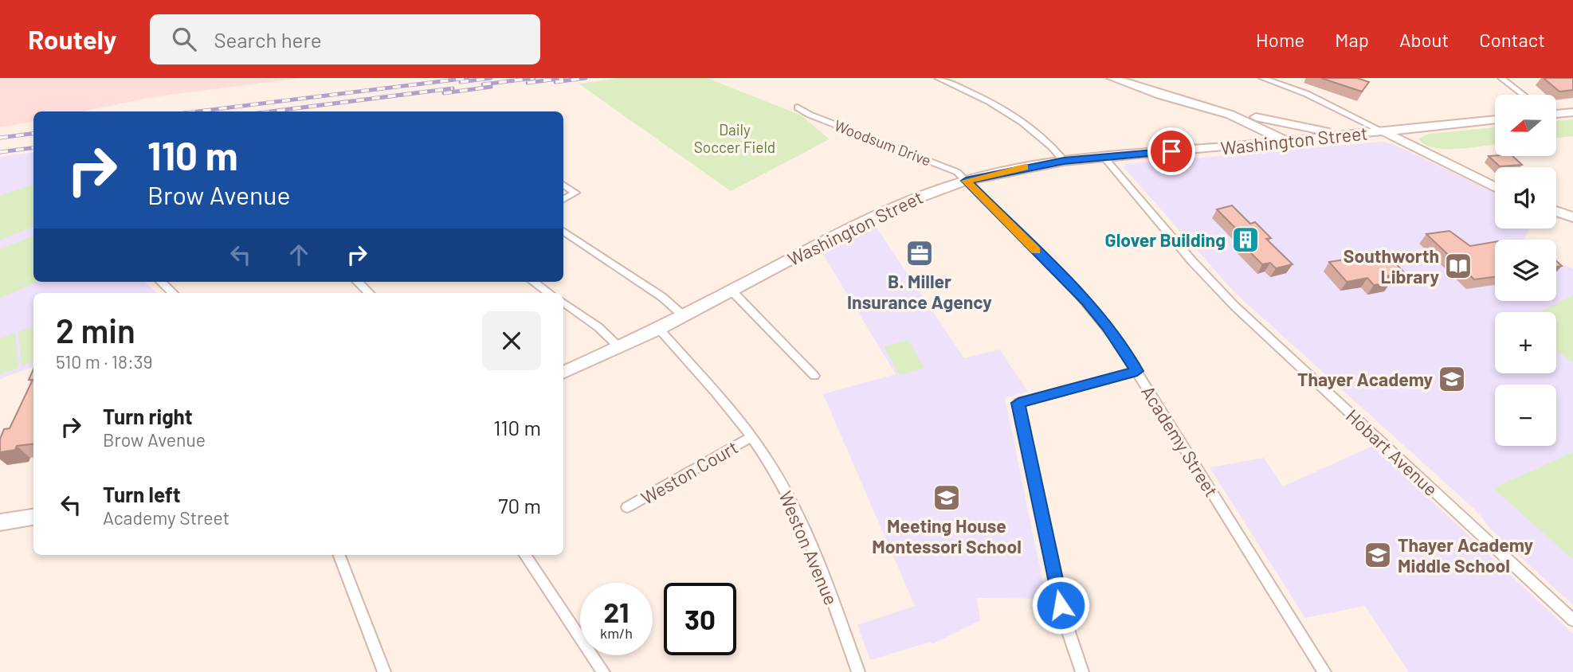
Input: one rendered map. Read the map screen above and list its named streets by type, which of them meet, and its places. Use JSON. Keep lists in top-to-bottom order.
{
  "streets": {
    "main road": ["Washington Street"],
    "street": [
      "Woodsum Drive",
      "Academy Street",
      "Hobart Avenue",
      "Weston Court",
      "Weston Avenue"
    ]
  },
  "crossings": [
    ["Washington Street", "Woodsum Drive"],
    ["Washington Street", "Academy Street"],
    ["Washington Street", "Hobart Avenue"],
    ["Washington Street", "Weston Avenue"],
    ["Woodsum Drive", "Academy Street"],
    ["Weston Court", "Weston Avenue"]
  ],
  "parks": ["Daily Soccer Field"],
  "places": {
    "building": ["Glover Building"],
    "office": ["B. Miller Insurance Agency"],
    "library": ["Southworth Library"],
    "school or university": ["Thayer Academy", "Meeting House Montessori School", "Thayer Academy Middle School"]
  },
  "north": "left",
  "page": {
    "header": "Routely",
    "search": "Search here",
    "nav": [
      "Home",
      "Map",
      "About",
      "Contact"
    ],
    "map_buttons": ["+", "−"],
    "turn": ["110 m", "Brow Avenue"],
    "heading": ["2 min", "510 m · 18:39"],
    "list": [
      {
        "name": "Turn right",
        "note": "Brow Avenue",
        "value": "110 m"
      },
      {
        "name": "Turn left",
        "note": "Academy Street",
        "value": "70 m"
      }
    ],
    "speed": "21 km/h",
    "limit": "30"
  }
}
